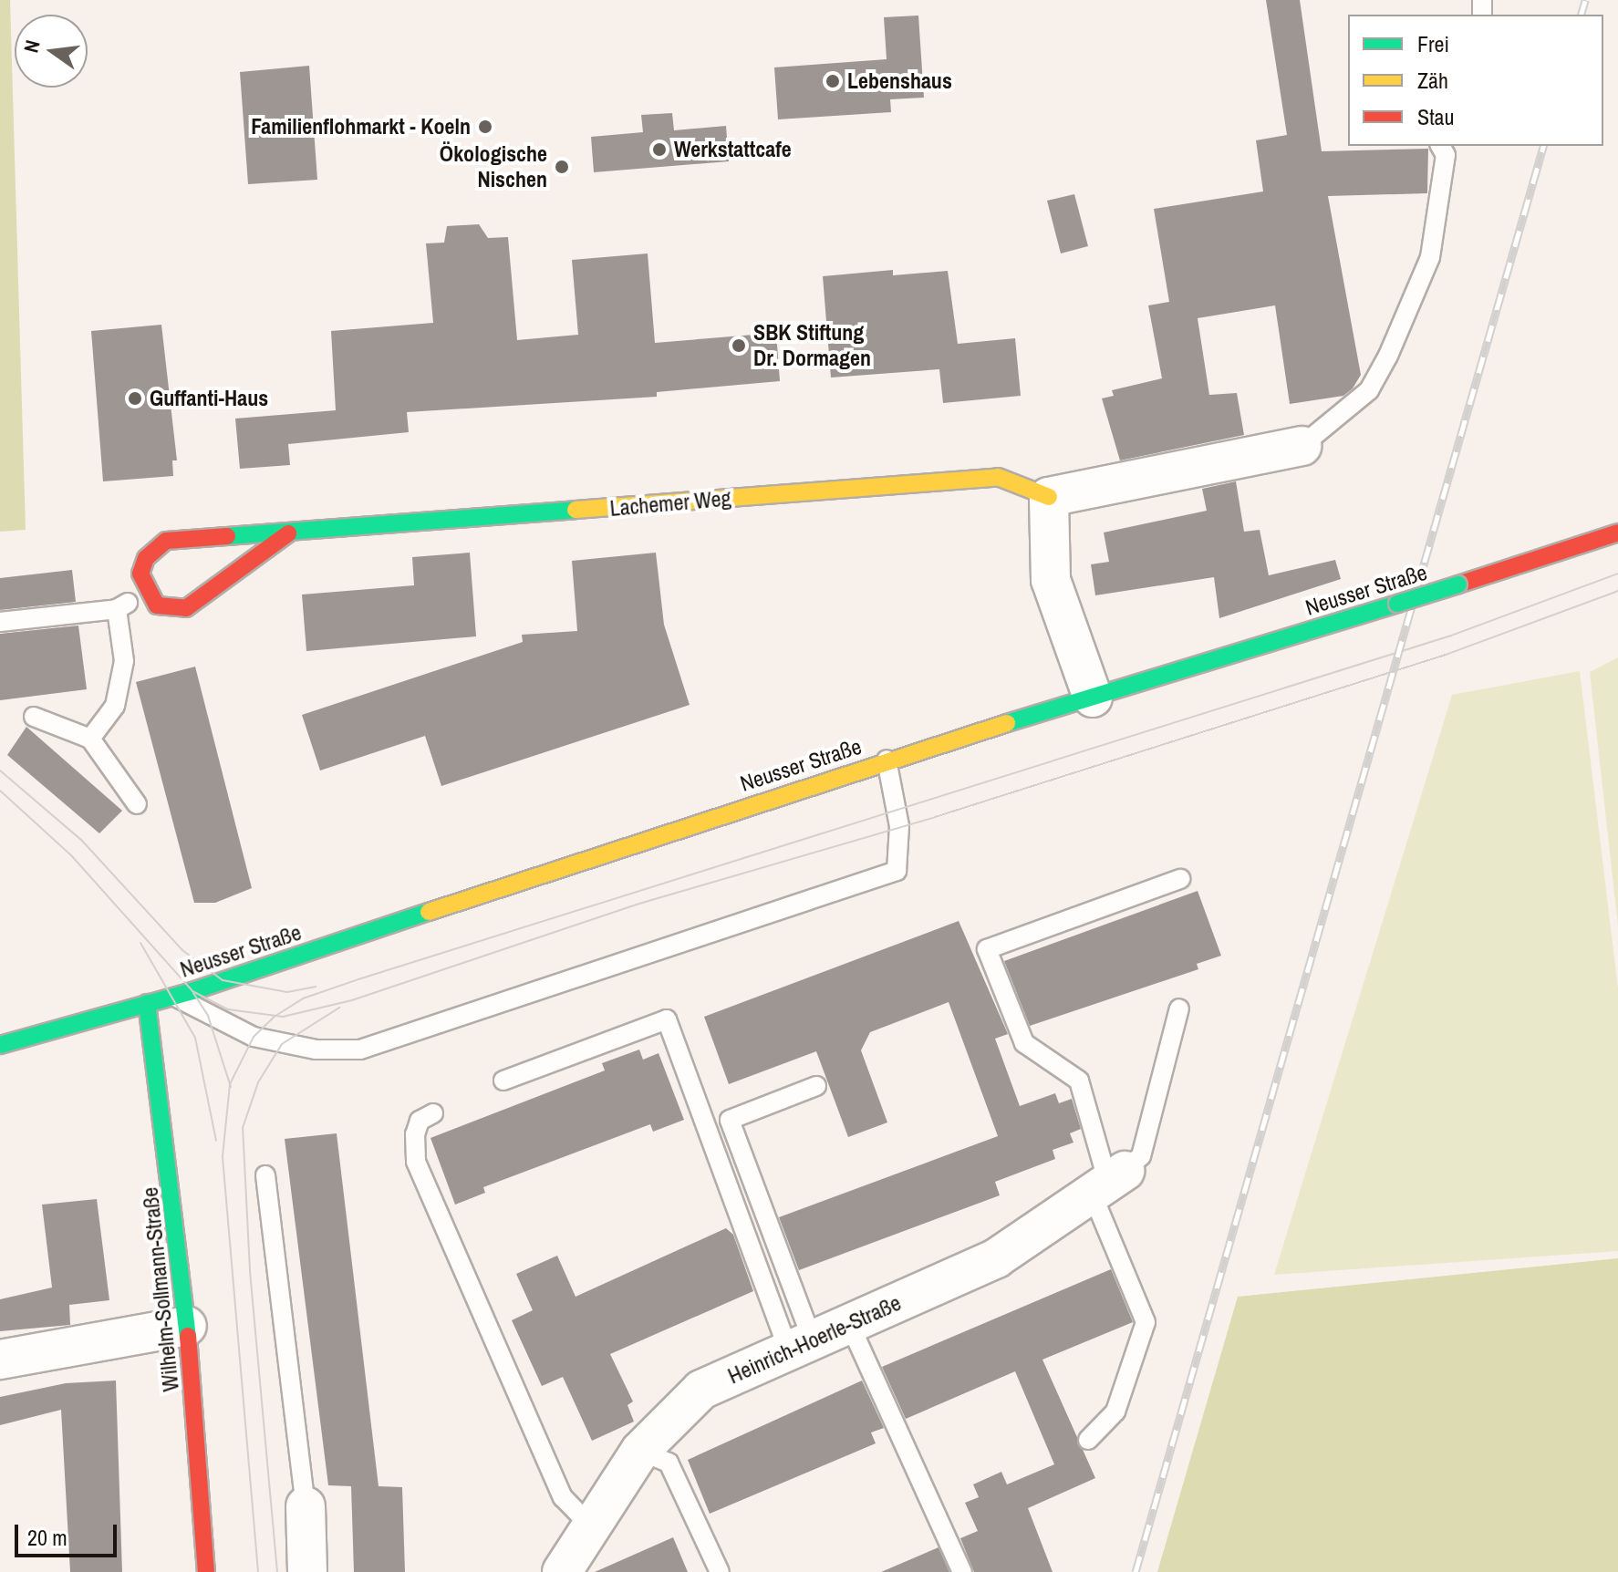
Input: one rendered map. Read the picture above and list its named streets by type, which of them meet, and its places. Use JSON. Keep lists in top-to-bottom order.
{
  "streets": {
    "main road": ["Lachemer Weg", "Neusser Straße", "Wilhelm-Sollmann-Straße"],
    "street": ["Heinrich-Hoerle-Straße"]
  },
  "crossings": [
    ["Neusser Straße", "Wilhelm-Sollmann-Straße"]
  ],
  "places": [
    "Lebenshaus",
    "Familienflohmarkt - Koeln",
    "Werkstattcafe",
    "Ökologische Nischen",
    "SBK Stiftung Dr. Dormagen",
    "Guffanti-Haus"
  ],
  "legend": ["Frei", "Zäh", "Stau"],
  "scale_bar": "20 m",
  "north": "left"
}
